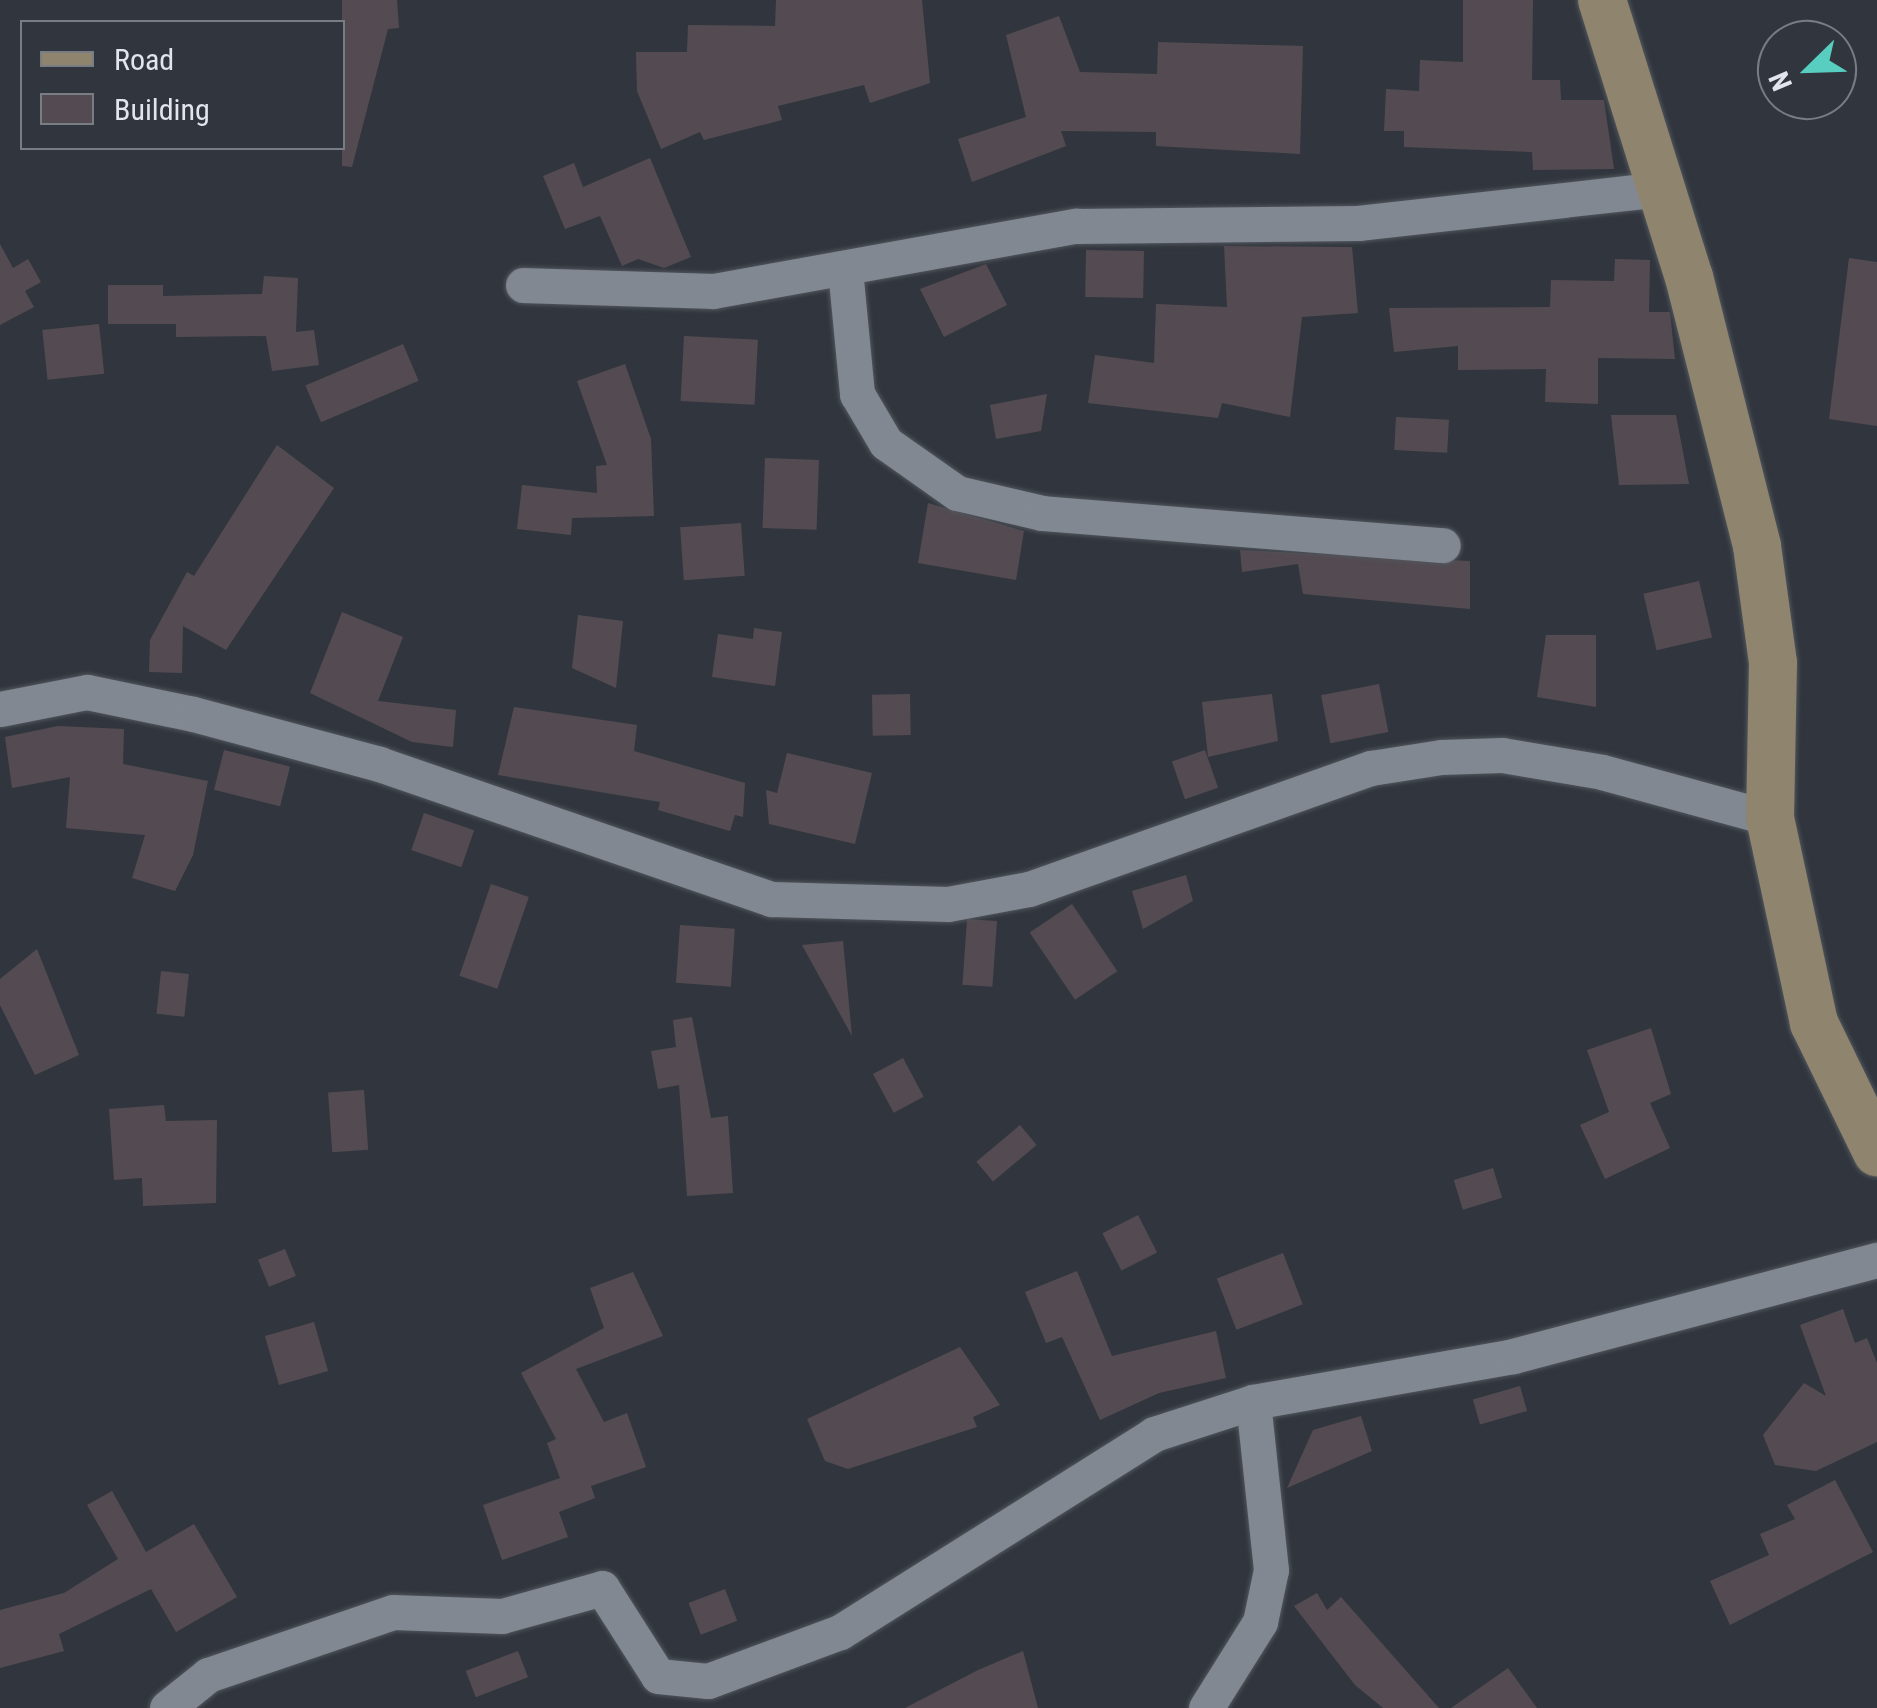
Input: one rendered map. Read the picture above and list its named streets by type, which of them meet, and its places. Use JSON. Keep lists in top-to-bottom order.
{
  "legend": ["Road", "Building"],
  "north": "bottom left"
}
